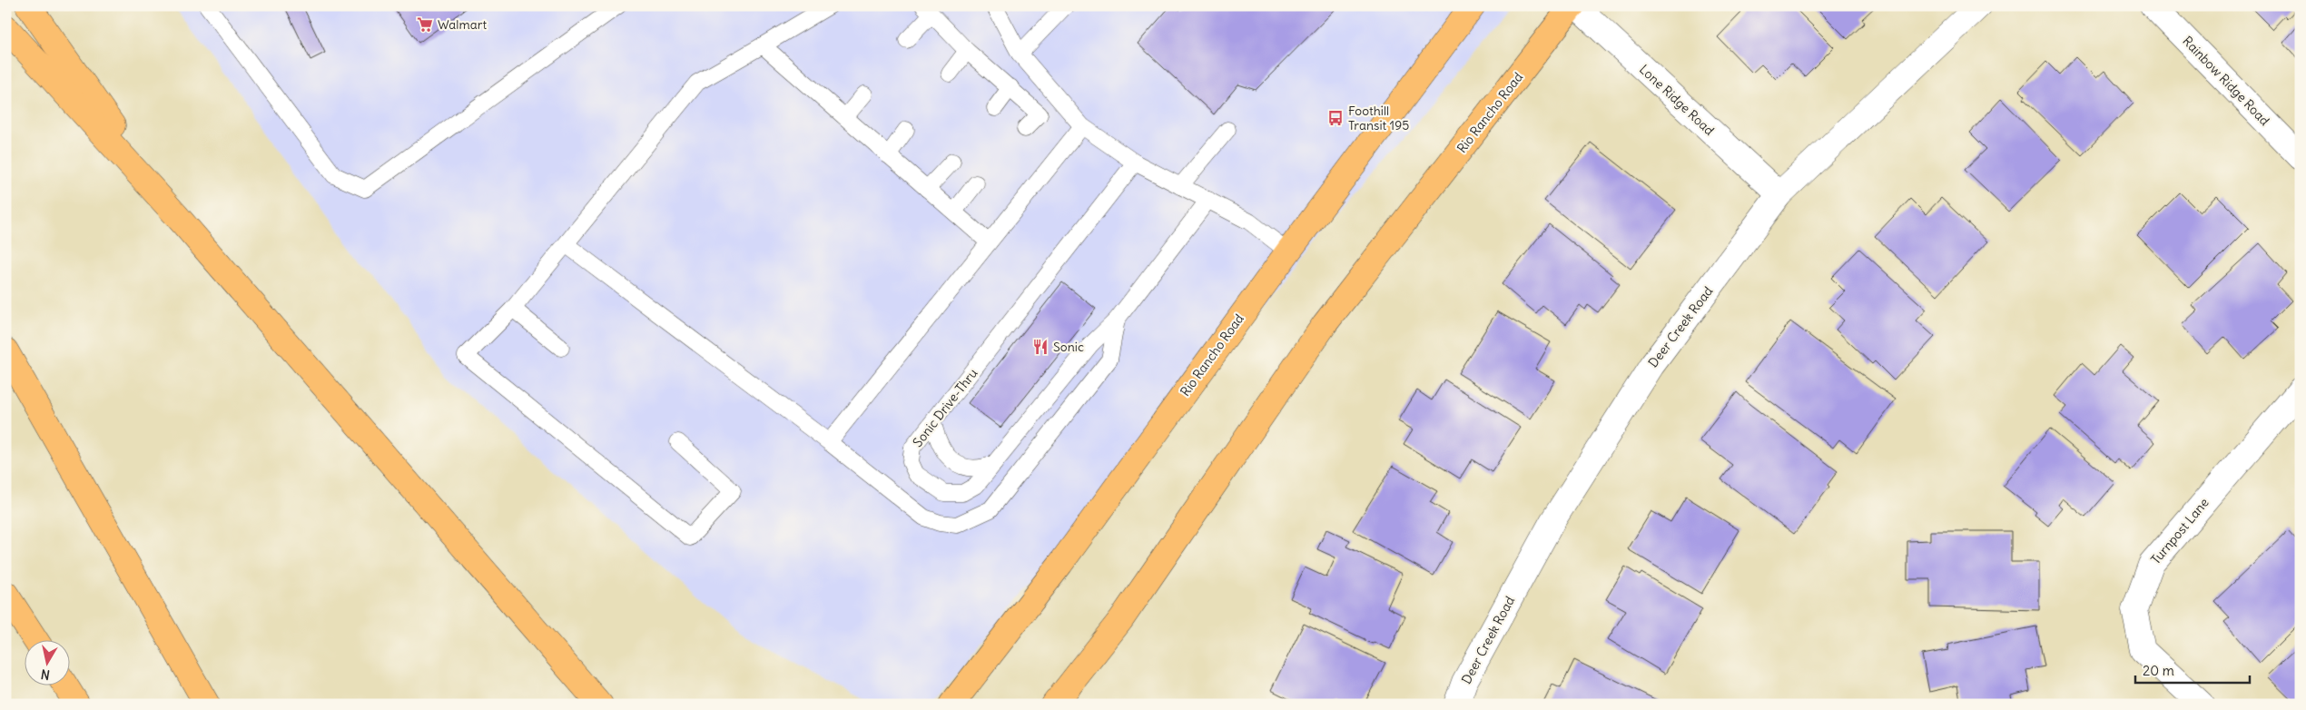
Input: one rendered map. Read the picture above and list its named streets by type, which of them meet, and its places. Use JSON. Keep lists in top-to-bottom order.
{
  "streets": {
    "main road": ["Rio Rancho Road"],
    "street": [
      "Rainbow Ridge Road",
      "Lone Ridge Road",
      "Deer Creek Road",
      "Turnpost Lane"
    ],
    "lane": ["Sonic Drive-Thru"]
  },
  "crossings": [
    ["Lone Ridge Road", "Rio Rancho Road"],
    ["Lone Ridge Road", "Deer Creek Road"]
  ],
  "places": {
    "supermarket": ["Walmart"],
    "bus stop": ["Foothill Transit 195"],
    "restaurant": ["Sonic"]
  },
  "scale_bar": "20 m",
  "north": "bottom"
}
